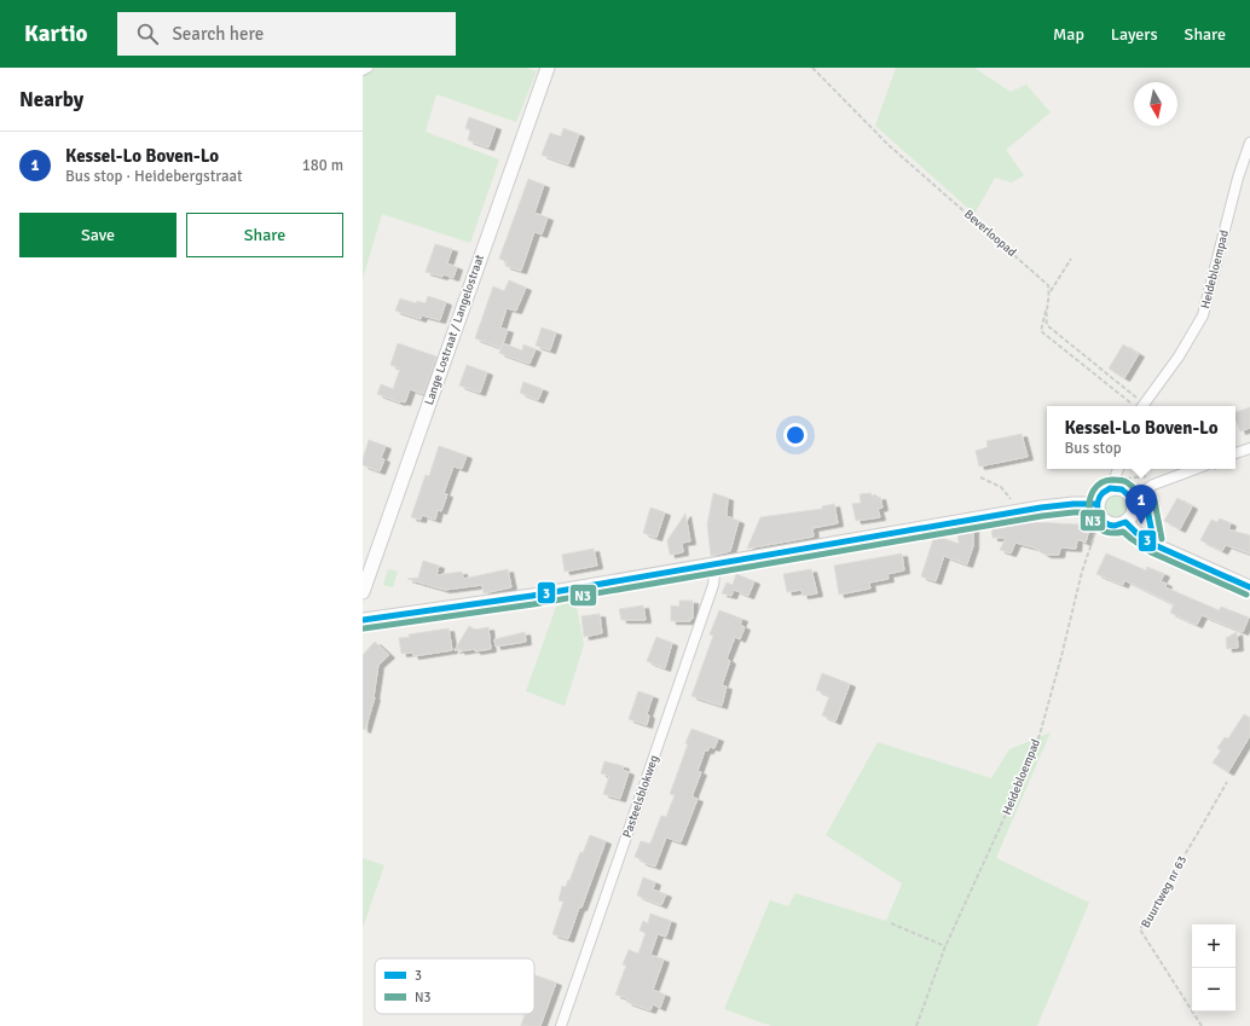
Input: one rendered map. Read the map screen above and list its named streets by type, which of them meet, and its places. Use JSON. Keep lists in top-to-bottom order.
{
  "streets": {
    "street": ["Heidebloempad", "Lange Lostraat / Langelostraat", "Pasteelsblokweg"],
    "path": ["Beverloopad", "Buurtweg nr 63"]
  },
  "lines": ["transit line N3", "transit line 3"],
  "legend": ["3", "N3"],
  "north": "bottom",
  "page": {
    "header": "Kartio",
    "search": "Search here",
    "nav": ["Map", "Layers", "Share"],
    "heading": "Nearby",
    "list": [
      {
        "mark": "1",
        "name": "Kessel-Lo Boven-Lo",
        "note": "Bus stop · Heidebergstraat",
        "value": "180 m"
      }
    ],
    "buttons": ["Save", "Share"],
    "popup": ["Kessel-Lo Boven-Lo", "Bus stop"],
    "pins": "1",
    "map_buttons": ["+", "−"]
  }
}
